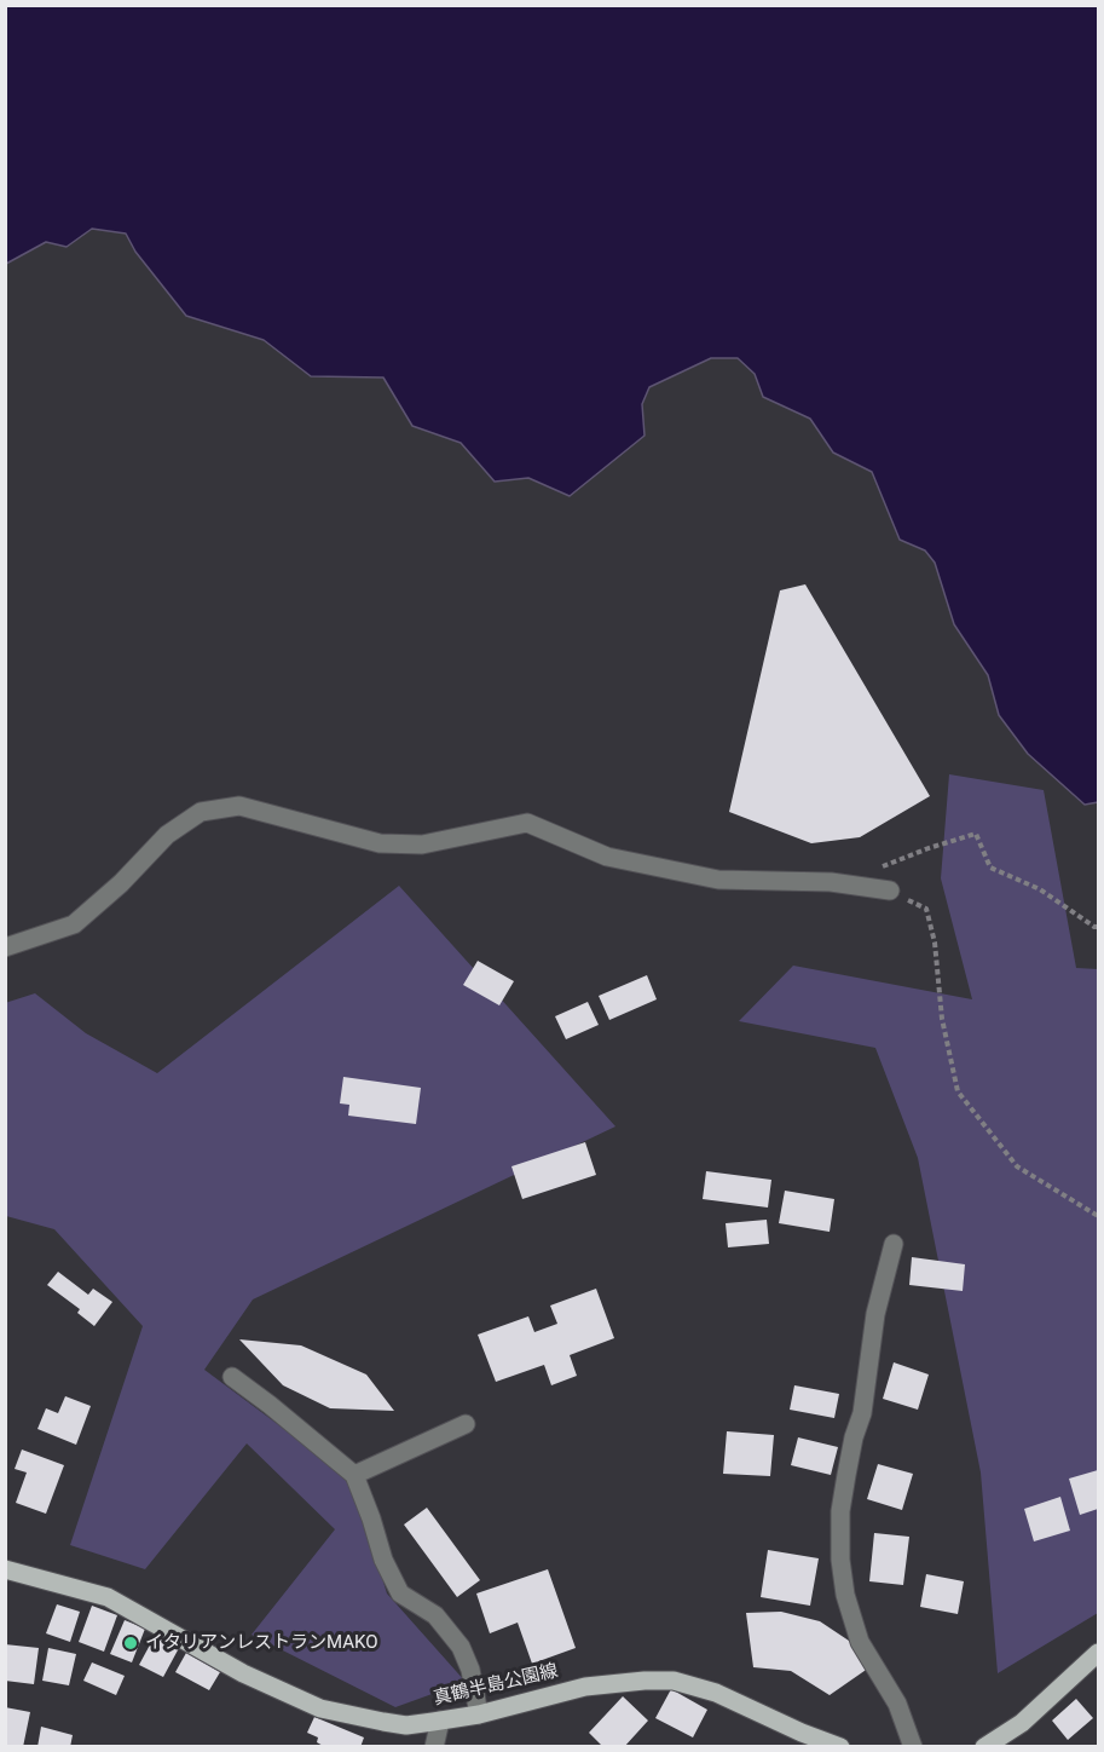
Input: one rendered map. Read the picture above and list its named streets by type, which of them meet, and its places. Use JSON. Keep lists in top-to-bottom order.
{
  "streets": {
    "main road": ["真鶴半島公園線"]
  },
  "places": ["イタリアンレストランMAKO"]
}
